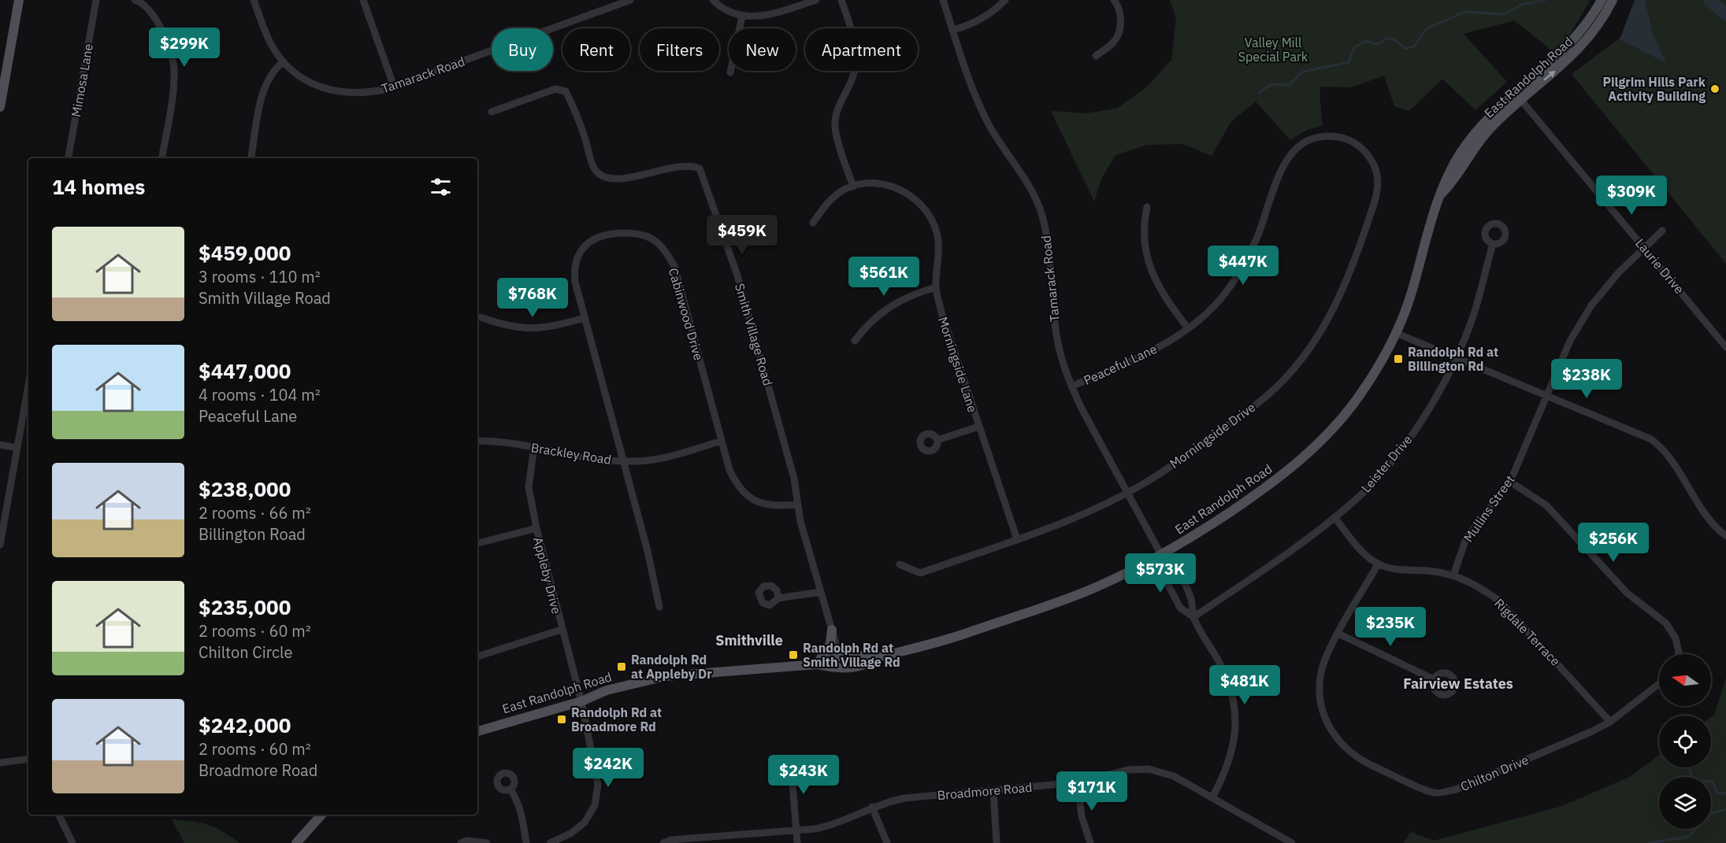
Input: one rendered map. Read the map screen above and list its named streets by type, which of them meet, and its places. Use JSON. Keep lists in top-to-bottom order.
{
  "streets": {
    "main road": ["East Randolph Road"],
    "street": [
      "Tamarack Road",
      "Mimosa Lane",
      "Laurie Drive",
      "Cabinwood Drive",
      "Smith Village Road",
      "Morningside Lane",
      "Peaceful Lane",
      "Morningside Drive",
      "Brackley Road",
      "Leister Drive",
      "Mullins Street",
      "Appleby Drive",
      "Rigdale Terrace",
      "Chilton Drive",
      "Broadmore Road"
    ]
  },
  "crossings": [
    ["Tamarack Road", "East Randolph Road"],
    ["Tamarack Road", "Peaceful Lane"],
    ["Tamarack Road", "Morningside Drive"],
    ["Tamarack Road", "Leister Drive"],
    ["Tamarack Road", "Broadmore Road"],
    ["East Randolph Road", "Laurie Drive"],
    ["East Randolph Road", "Smith Village Road"],
    ["East Randolph Road", "Appleby Drive"],
    ["Laurie Drive", "Mullins Street"],
    ["Cabinwood Drive", "Smith Village Road"],
    ["Cabinwood Drive", "Brackley Road"],
    ["Morningside Lane", "Morningside Drive"],
    ["Peaceful Lane", "Morningside Drive"],
    ["Brackley Road", "Appleby Drive"],
    ["Leister Drive", "Rigdale Terrace"],
    ["Mullins Street", "Rigdale Terrace"],
    ["Rigdale Terrace", "Chilton Drive"]
  ],
  "districts": ["Smithville", "Fairview Estates"],
  "parks": ["Valley Mill Special Park"],
  "places": {
    "other": ["Pilgrim Hills Park Activity Building"],
    "transit": [
      "Randolph Rd at Billington Rd",
      "Randolph Rd at Smith Village Rd",
      "Randolph Rd at Appleby Dr",
      "Randolph Rd at Broadmore Rd"
    ]
  },
  "north": "left",
  "page": {
    "price": [
      "$299K",
      "$309K",
      "$459K",
      "$447K",
      "$561K",
      "$768K",
      "$238K",
      "$256K",
      "$573K",
      "$235K",
      "$481K",
      "$242K",
      "$243K",
      "$171K"
    ],
    "chip": [
      "Buy",
      "Rent",
      "Filters",
      "New",
      "Apartment"
    ],
    "heading": "14 homes",
    "list": [
      {
        "name": "$459,000",
        "note": "3 rooms · 110 m² · Smith Village Road"
      },
      {
        "name": "$447,000",
        "note": "4 rooms · 104 m² · Peaceful Lane"
      },
      {
        "name": "$238,000",
        "note": "2 rooms · 66 m² · Billington Road"
      },
      {
        "name": "$235,000",
        "note": "2 rooms · 60 m² · Chilton Circle"
      },
      {
        "name": "$242,000",
        "note": "2 rooms · 60 m² · Broadmore Road"
      }
    ]
  }
}
